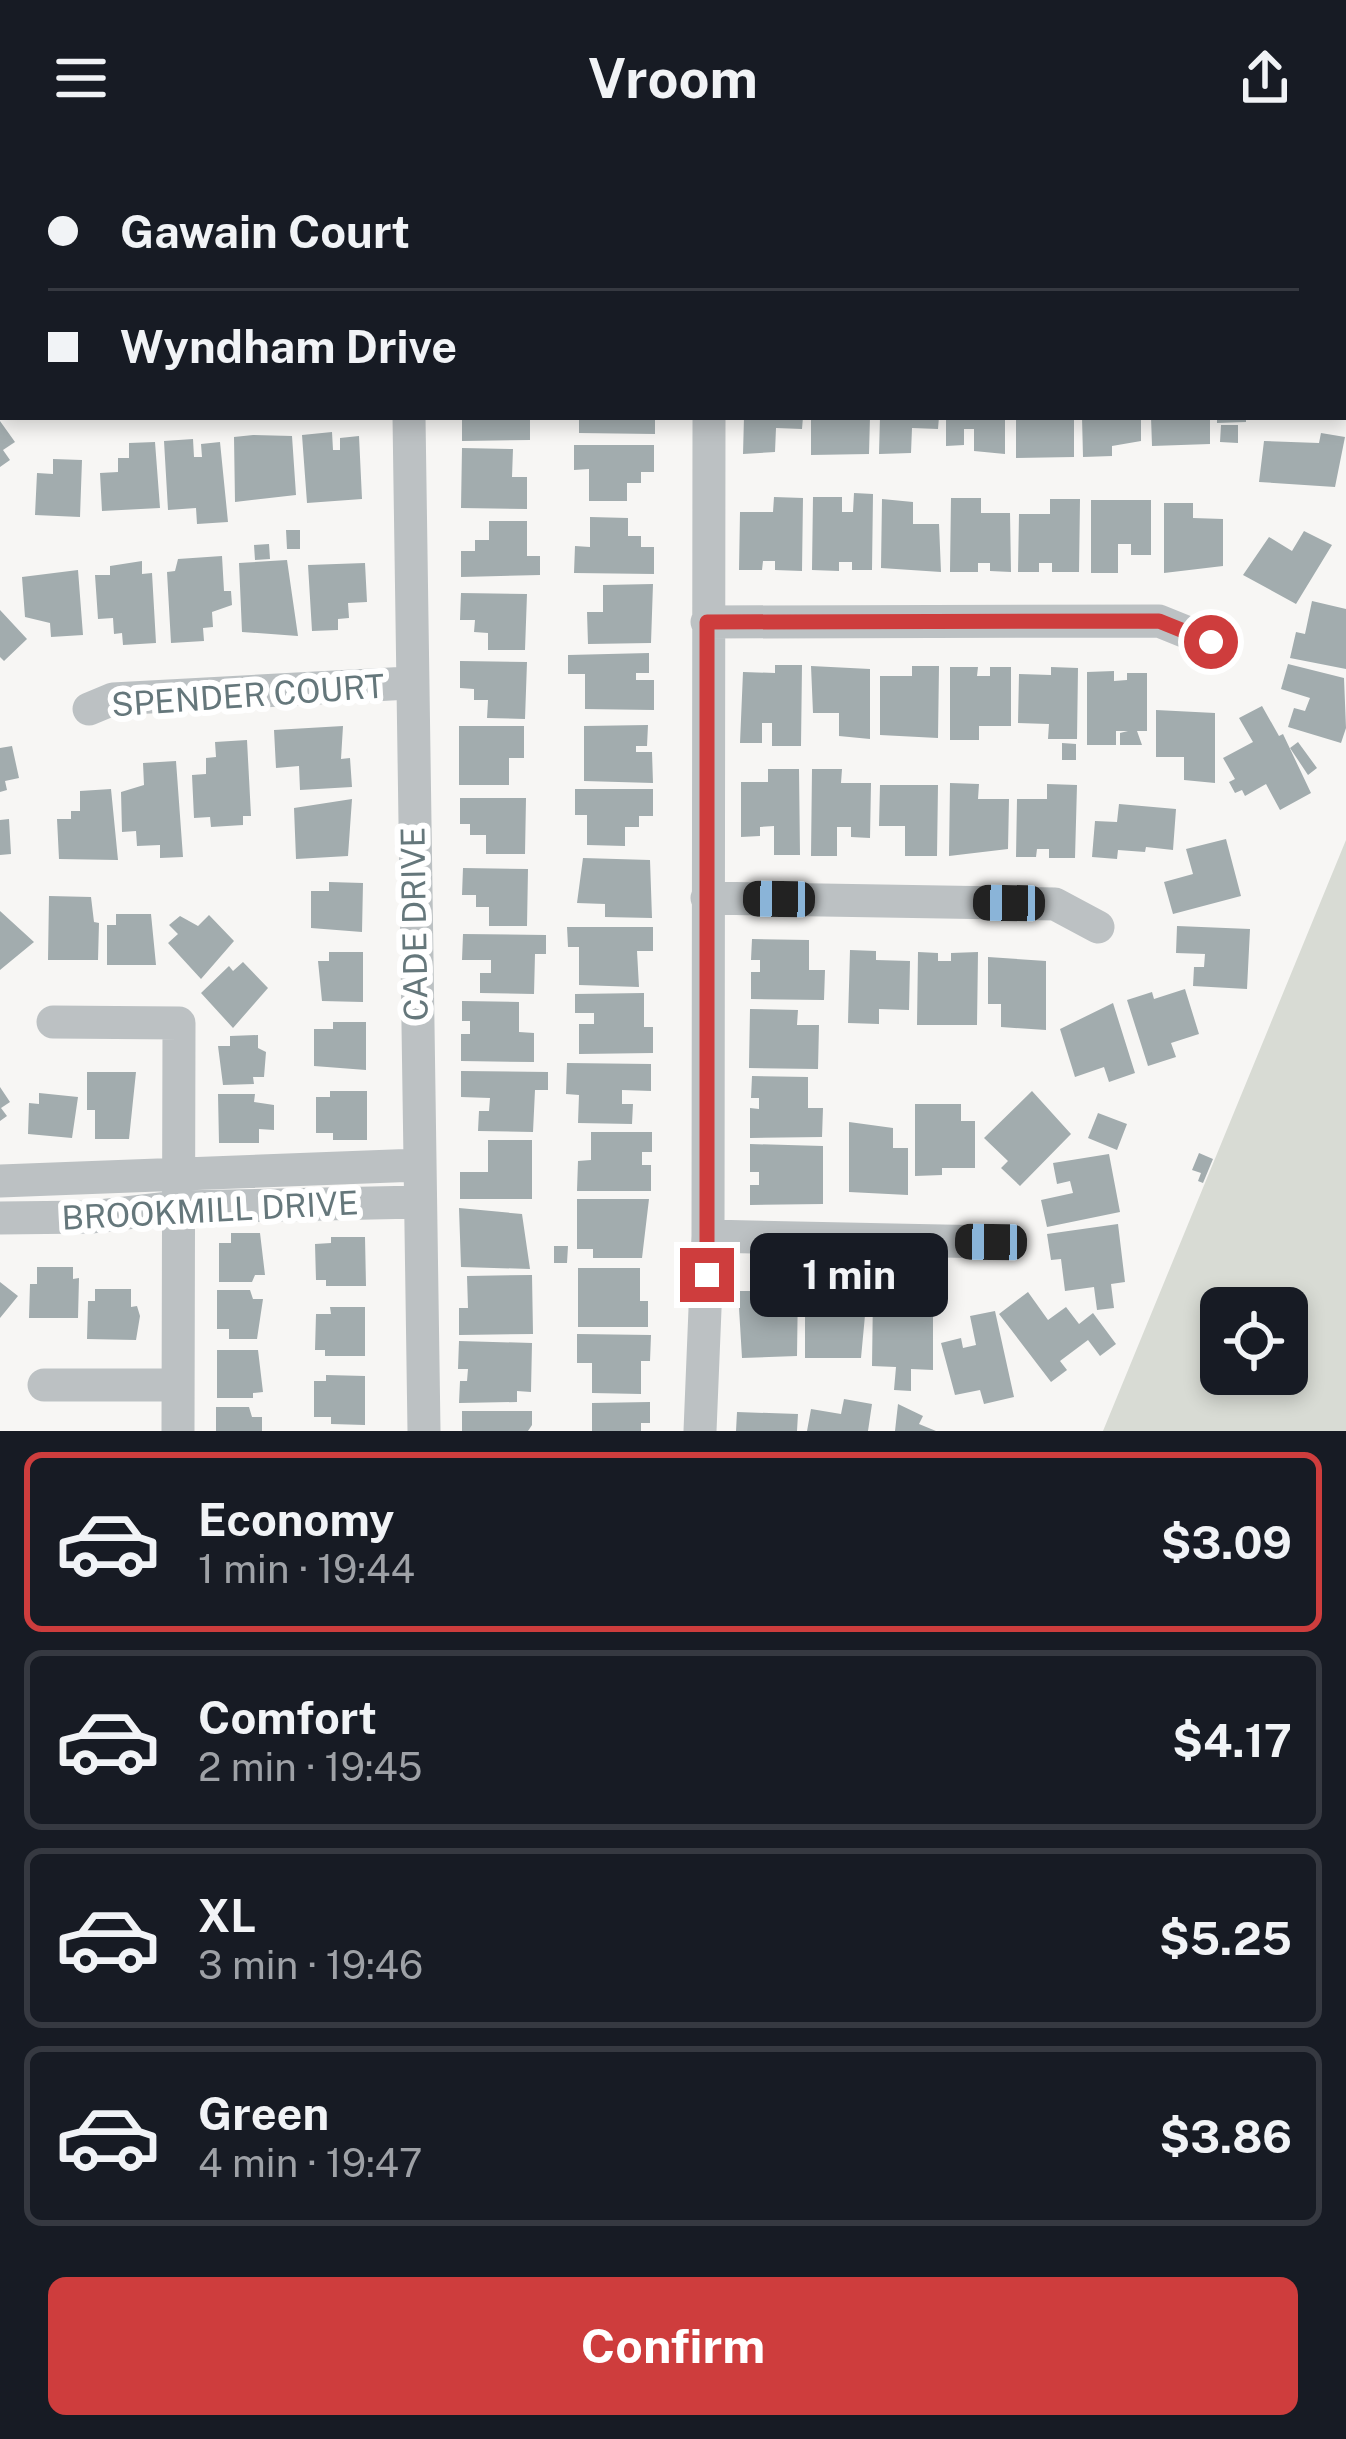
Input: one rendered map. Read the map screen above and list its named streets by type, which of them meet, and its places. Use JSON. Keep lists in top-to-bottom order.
{
  "streets": {
    "street": ["SPENDER COURT", "CADE DRIVE", "BROOKMILL DRIVE"]
  },
  "crossings": [
    ["SPENDER COURT", "CADE DRIVE"],
    ["CADE DRIVE", "BROOKMILL DRIVE"]
  ],
  "page": {
    "header": "Vroom",
    "banner": ["Gawain Court", "Wyndham Drive"],
    "bubble": "1 min",
    "list": [
      {
        "name": "Economy",
        "note": "1 min · 19:44",
        "value": "$3.09"
      },
      {
        "name": "Comfort",
        "note": "2 min · 19:45",
        "value": "$4.17"
      },
      {
        "name": "XL",
        "note": "3 min · 19:46",
        "value": "$5.25"
      },
      {
        "name": "Green",
        "note": "4 min · 19:47",
        "value": "$3.86"
      }
    ],
    "buttons": "Confirm"
  }
}
